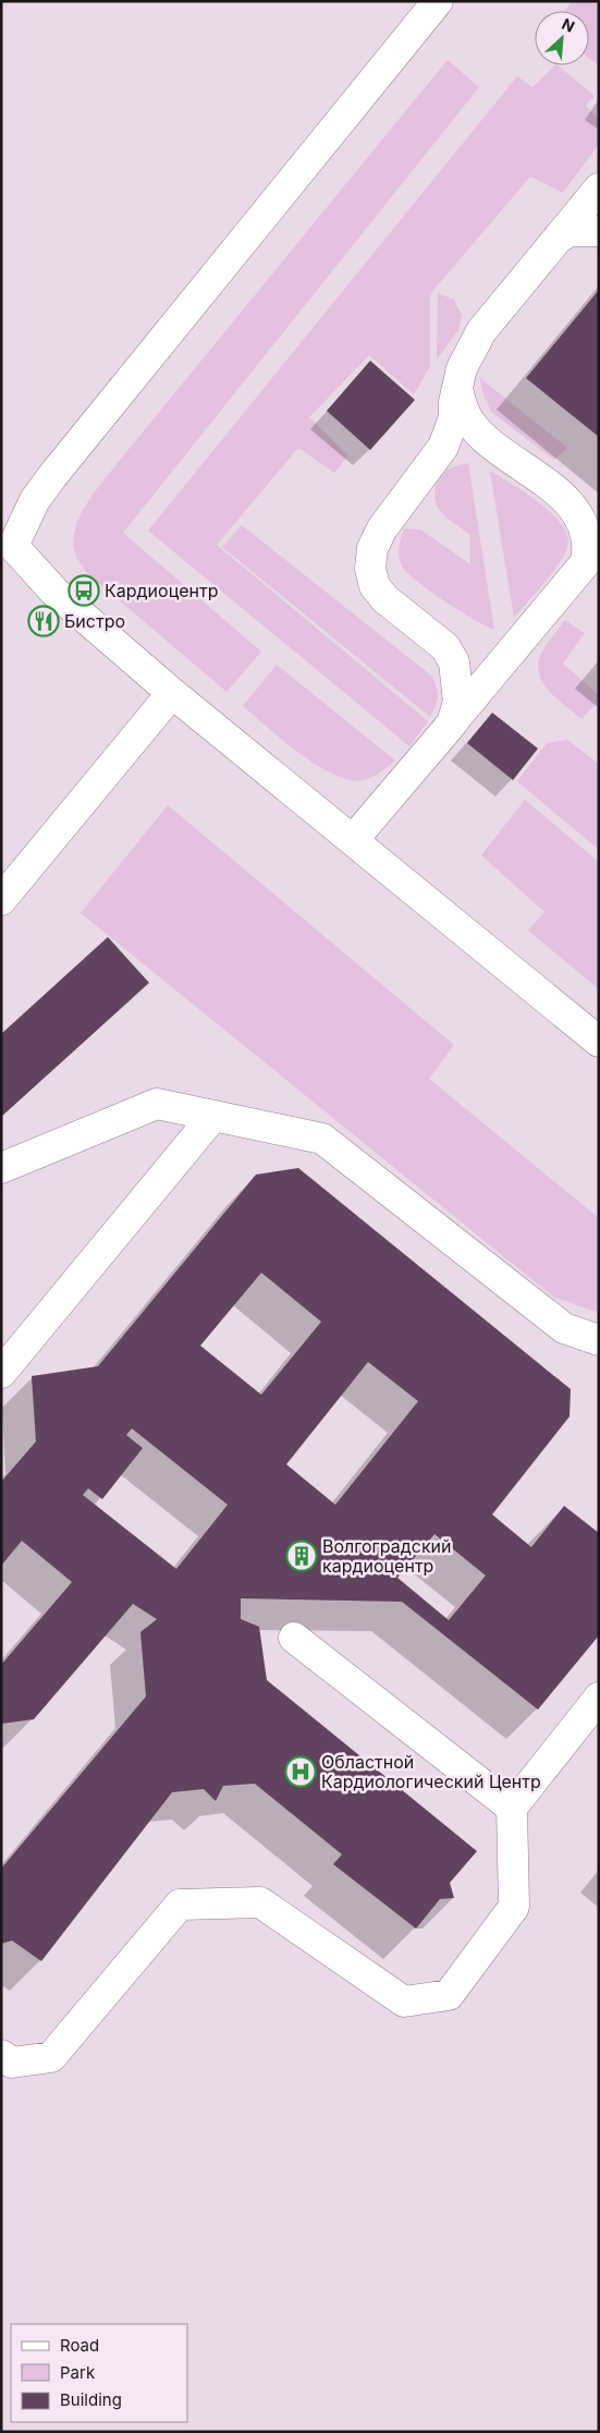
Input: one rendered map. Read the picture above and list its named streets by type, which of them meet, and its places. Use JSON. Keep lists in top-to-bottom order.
{
  "places": {
    "bus stop": ["Кардиоцентр"],
    "restaurant": ["Бистро"],
    "building": ["Волгоградский кардиоцентр"],
    "hospital": ["Областной Кардиологический Центр"]
  },
  "legend": ["Road", "Park", "Building"],
  "north": "top right"
}
